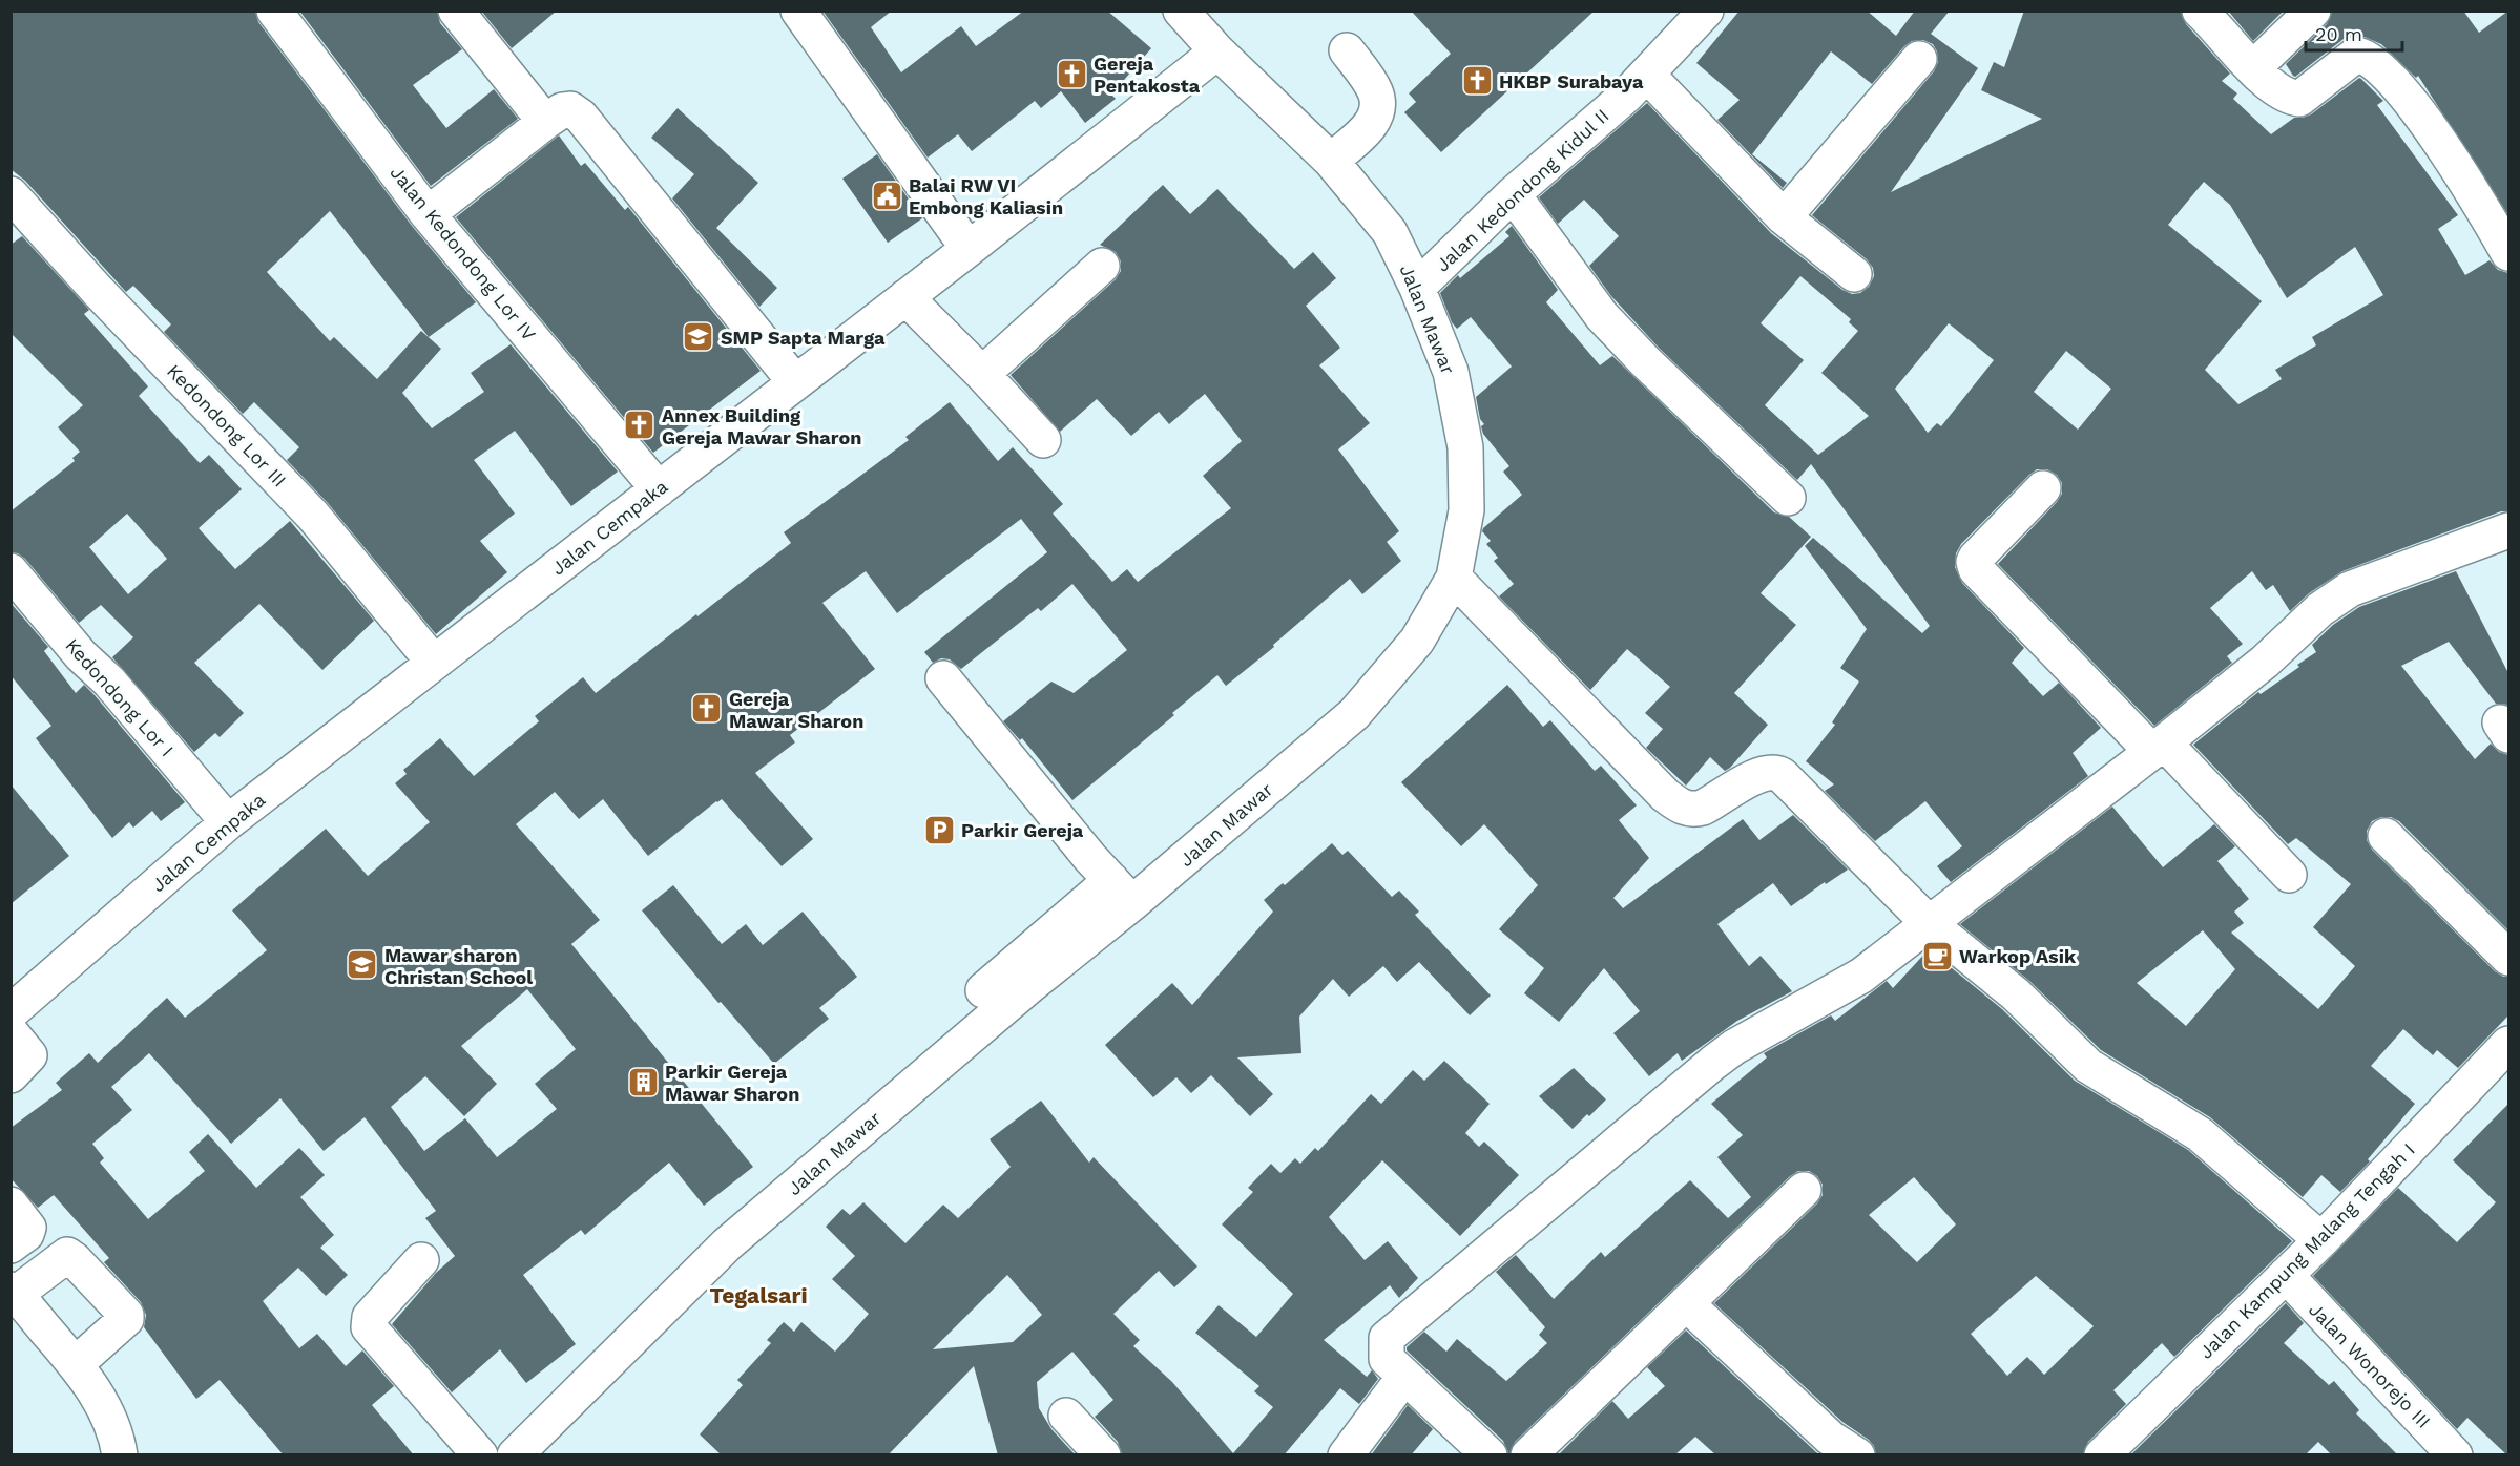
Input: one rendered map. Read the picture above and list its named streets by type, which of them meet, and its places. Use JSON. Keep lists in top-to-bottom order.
{
  "streets": {
    "street": [
      "Jalan Kedondong Kidul II",
      "Jalan Kedondong Lor IV",
      "Jalan Mawar",
      "Kedondong Lor III",
      "Jalan Cempaka",
      "Kedondong Lor I",
      "Jalan Kampung Malang Tengah I",
      "Jalan Wonorejo III"
    ]
  },
  "crossings": [
    ["Jalan Kedondong Kidul II", "Jalan Mawar"],
    ["Jalan Kedondong Lor IV", "Jalan Cempaka"],
    ["Jalan Mawar", "Jalan Cempaka"],
    ["Kedondong Lor III", "Jalan Cempaka"],
    ["Jalan Cempaka", "Kedondong Lor I"],
    ["Jalan Kampung Malang Tengah I", "Jalan Wonorejo III"]
  ],
  "districts": ["Tegalsari"],
  "places": {
    "church": [
      "Gereja Pentakosta",
      "HKBP Surabaya",
      "Annex Building Gereja Mawar Sharon",
      "Gereja Mawar Sharon"
    ],
    "public building": ["Balai RW VI Embong Kaliasin"],
    "school or university": ["SMP Sapta Marga", "Mawar sharon Christan School"],
    "parking": ["Parkir Gereja"],
    "cafe": ["Warkop Asik"],
    "building": ["Parkir Gereja Mawar Sharon"]
  },
  "scale_bar": "20 m"
}
